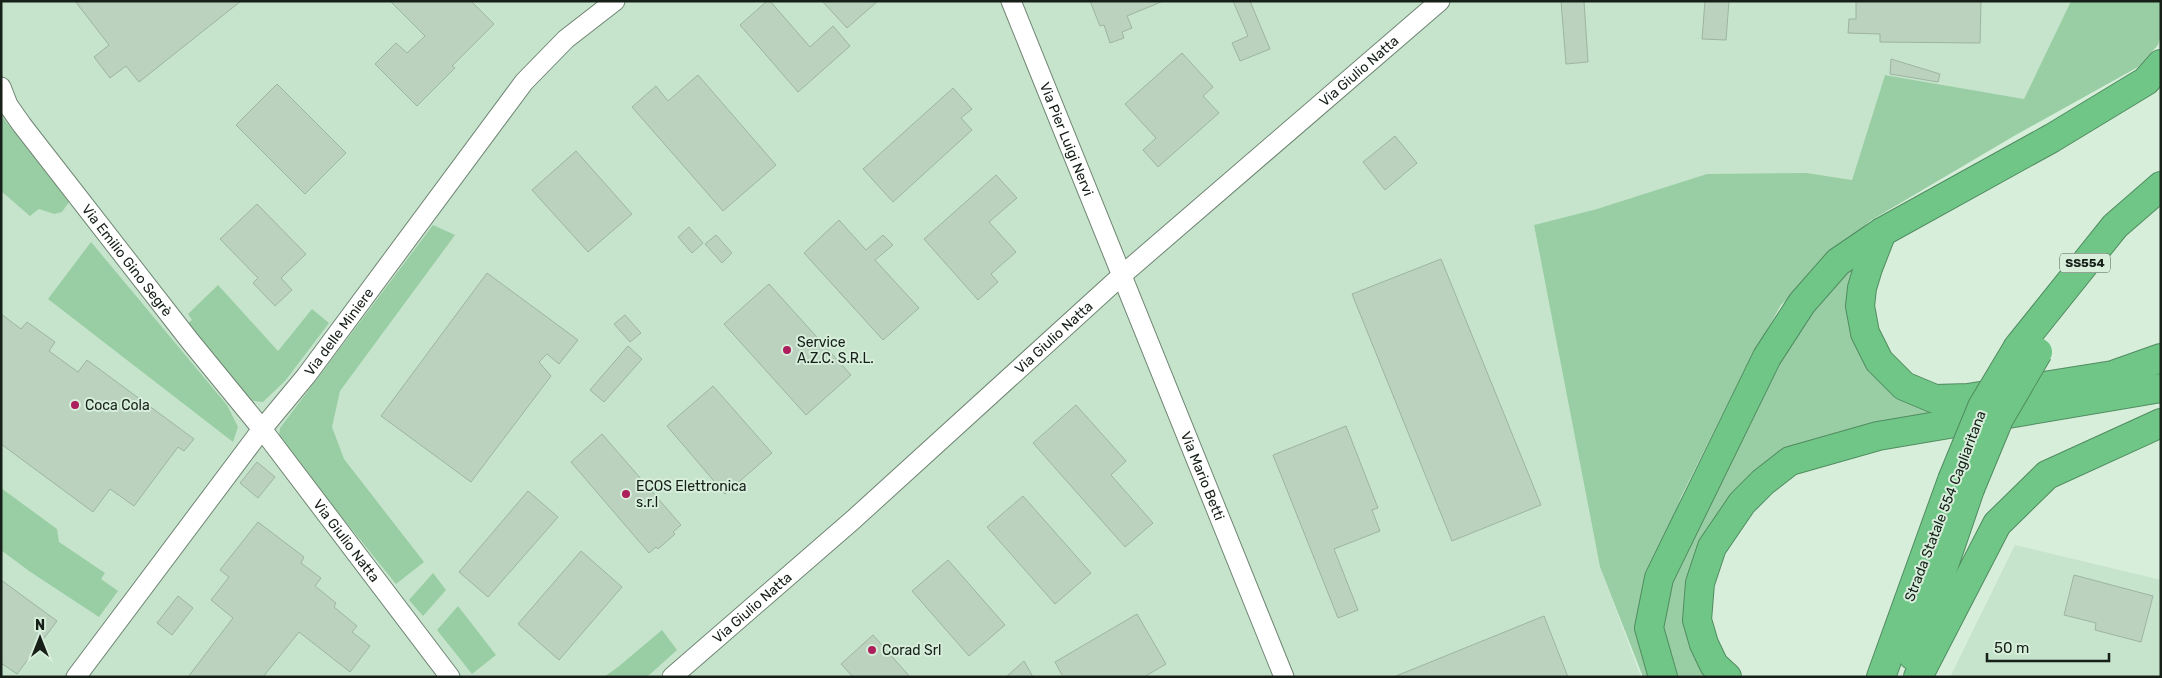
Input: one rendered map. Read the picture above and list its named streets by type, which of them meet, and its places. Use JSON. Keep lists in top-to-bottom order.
{
  "streets": {
    "highway": ["SS554", "Strada Statale 554 Cagliaritana"],
    "street": [
      "Via Giulio Natta",
      "Via Pier Luigi Nervi",
      "Via Emilio Gino Segrè",
      "Via delle Miniere",
      "Via Mario Betti"
    ]
  },
  "crossings": [
    ["Via Giulio Natta", "Via Pier Luigi Nervi"],
    ["Via Giulio Natta", "Via Emilio Gino Segrè"],
    ["Via Giulio Natta", "Via delle Miniere"],
    ["Via Giulio Natta", "Via Mario Betti"],
    ["Via Pier Luigi Nervi", "Via Mario Betti"],
    ["Via Emilio Gino Segrè", "Via delle Miniere"]
  ],
  "places": [
    "Service A.Z.C. S.R.L.",
    "Coca Cola",
    "ECOS Elettronica s.r.l",
    "Corad Srl"
  ],
  "scale_bar": "50 m",
  "north": "top"
}
